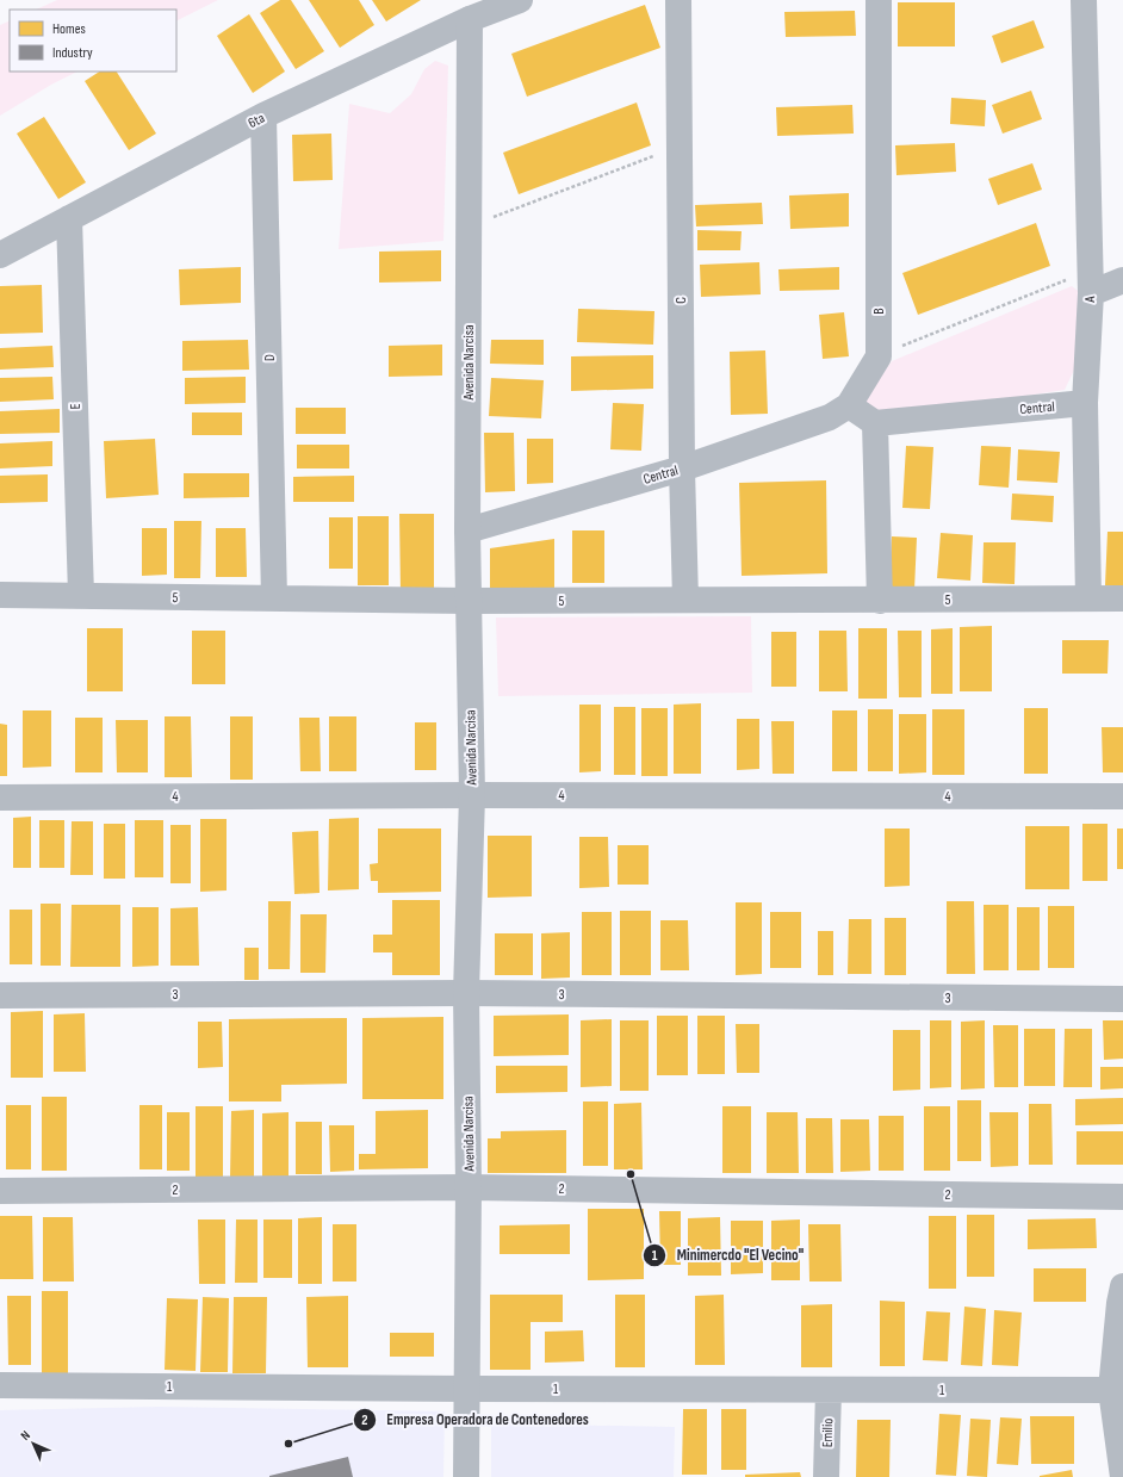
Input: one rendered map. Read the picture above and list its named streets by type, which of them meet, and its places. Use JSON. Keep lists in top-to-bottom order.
{
  "streets": {
    "street": [
      "6ta",
      "A",
      "C",
      "B",
      "D",
      "Avenida Narcisa",
      "E",
      "Central",
      "5",
      "4",
      "3",
      "2",
      "1",
      "Emilio"
    ]
  },
  "crossings": [
    ["6ta", "D"],
    ["6ta", "Avenida Narcisa"],
    ["6ta", "E"],
    ["A", "Central"],
    ["A", "5"],
    ["C", "Central"],
    ["C", "5"],
    ["D", "5"],
    ["Avenida Narcisa", "Central"],
    ["Avenida Narcisa", "5"],
    ["Avenida Narcisa", "4"],
    ["Avenida Narcisa", "3"],
    ["Avenida Narcisa", "2"],
    ["Avenida Narcisa", "1"],
    ["E", "5"],
    ["1", "Emilio"]
  ],
  "places": ["Minimercdo \"El Vecino\"", "Empresa Operadora de Contenedores"],
  "legend": ["Homes", "Industry"],
  "north": "top left"
}
